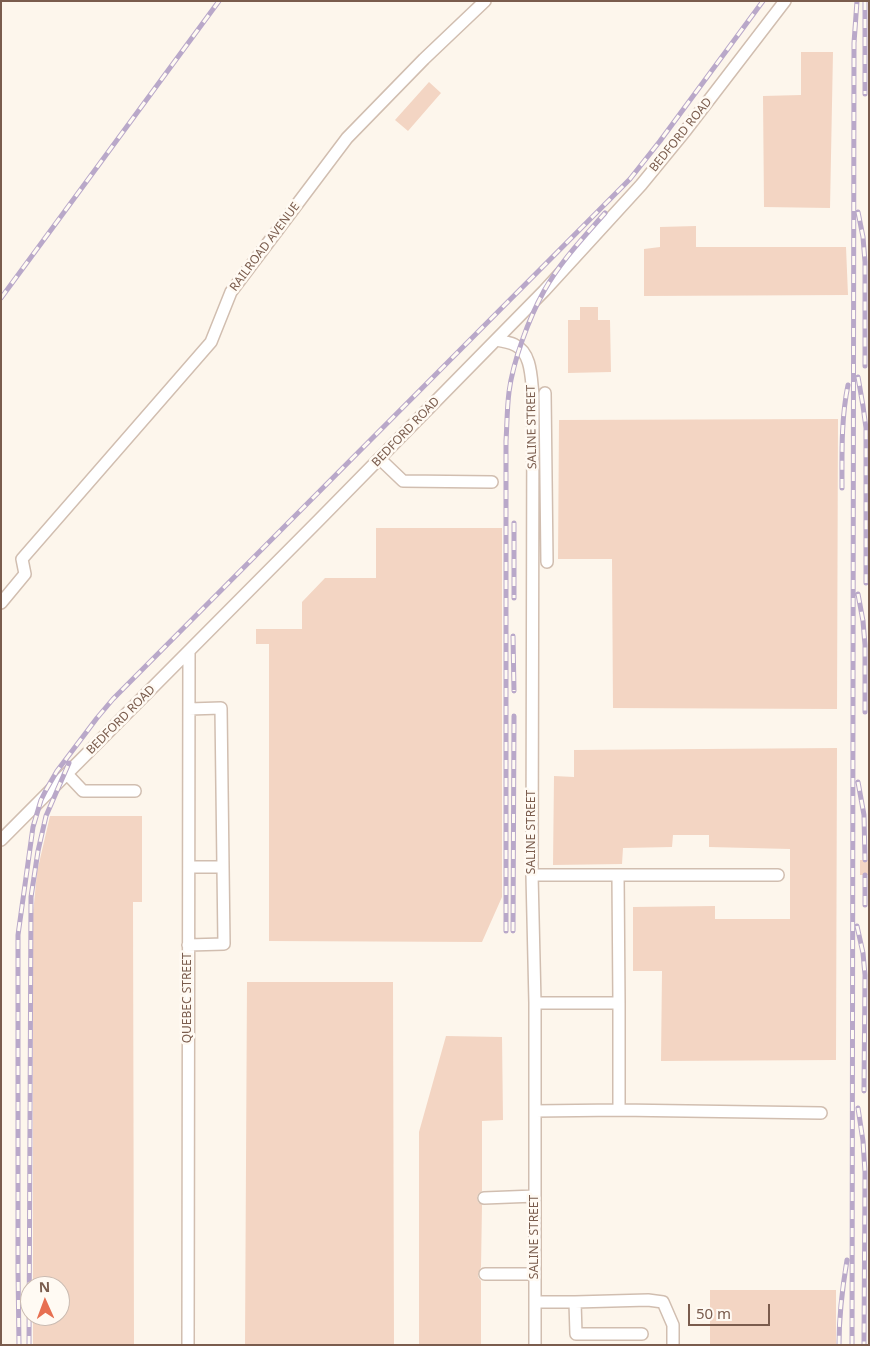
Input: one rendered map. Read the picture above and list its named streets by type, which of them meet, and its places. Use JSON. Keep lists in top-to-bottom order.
{
  "streets": {
    "street": [
      "BEDFORD ROAD",
      "RAILROAD AVENUE",
      "SALINE STREET",
      "QUEBEC STREET"
    ]
  },
  "crossings": [
    ["BEDFORD ROAD", "SALINE STREET"],
    ["BEDFORD ROAD", "QUEBEC STREET"]
  ],
  "scale_bar": "50 m",
  "north": "top"
}
